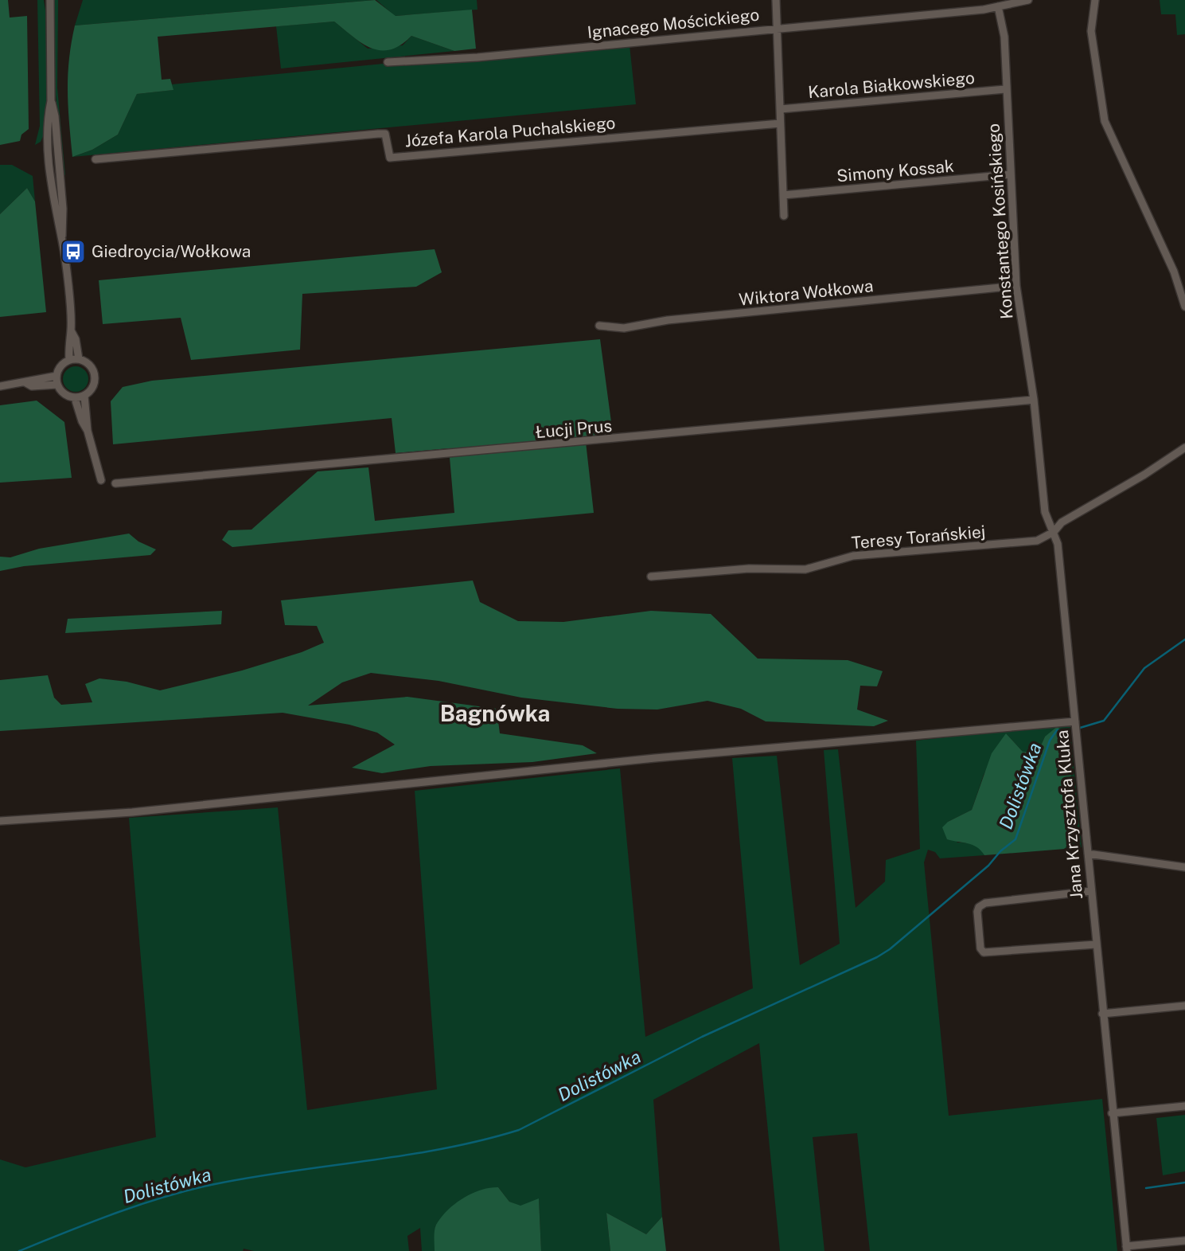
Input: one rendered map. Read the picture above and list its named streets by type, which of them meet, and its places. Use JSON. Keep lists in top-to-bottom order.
{
  "streets": {
    "street": [
      "Ignacego Mościckiego",
      "Karola Białkowskiego",
      "Józefa Karola Puchalskiego",
      "Simony Kossak",
      "Konstantego Kosińskiego",
      "Wiktora Wołkowa",
      "Łucji Prus",
      "Teresy Torańskiej",
      "Jana Krzysztofa Kluka"
    ]
  },
  "crossings": [
    ["Ignacego Mościckiego", "Konstantego Kosińskiego"],
    ["Karola Białkowskiego", "Konstantego Kosińskiego"],
    ["Simony Kossak", "Konstantego Kosińskiego"],
    ["Konstantego Kosińskiego", "Wiktora Wołkowa"],
    ["Konstantego Kosińskiego", "Łucji Prus"],
    ["Konstantego Kosińskiego", "Teresy Torańskiej"],
    ["Konstantego Kosińskiego", "Jana Krzysztofa Kluka"],
    ["Teresy Torańskiej", "Jana Krzysztofa Kluka"]
  ],
  "districts": ["Bagnówka"],
  "water": ["Dolistówka"],
  "places": {
    "bus stop": ["Giedroycia/Wołkowa"]
  }
}
